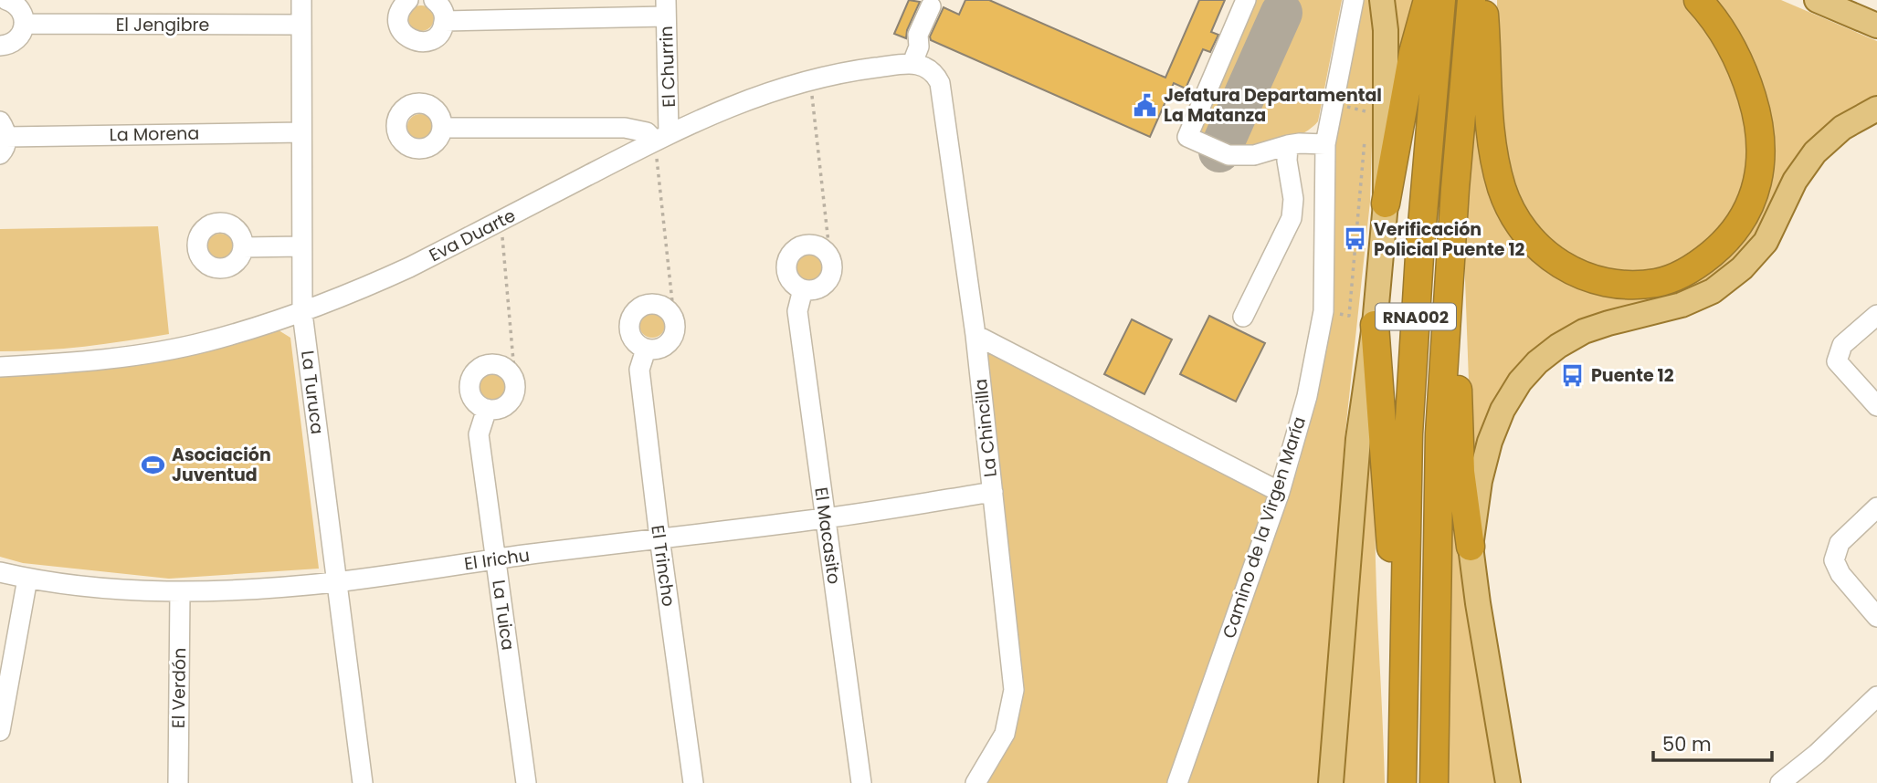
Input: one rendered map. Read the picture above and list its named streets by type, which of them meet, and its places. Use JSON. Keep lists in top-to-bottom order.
{
  "streets": {
    "highway": ["RNA002"],
    "street": [
      "El Jengibre",
      "El Churrin",
      "La Morena",
      "Eva Duarte",
      "La Turuca",
      "La Chincilla",
      "Camino de la Virgen María",
      "El Macasito",
      "El Irichu",
      "El Trincho",
      "La Tuica",
      "El Verdón"
    ]
  },
  "crossings": [
    ["El Jengibre", "La Turuca"],
    ["El Churrin", "Eva Duarte"],
    ["La Morena", "La Turuca"],
    ["Eva Duarte", "La Turuca"],
    ["Eva Duarte", "La Chincilla"],
    ["La Turuca", "El Irichu"],
    ["La Chincilla", "El Irichu"],
    ["El Macasito", "El Irichu"],
    ["El Irichu", "El Trincho"],
    ["El Irichu", "La Tuica"],
    ["El Irichu", "El Verdón"]
  ],
  "places": {
    "public building": ["Jefatura Departamental La Matanza"],
    "bus stop": ["Verificación Policial Puente 12", "Puente 12"],
    "sports": ["Asociación Juventud"]
  },
  "scale_bar": "50 m"
}
